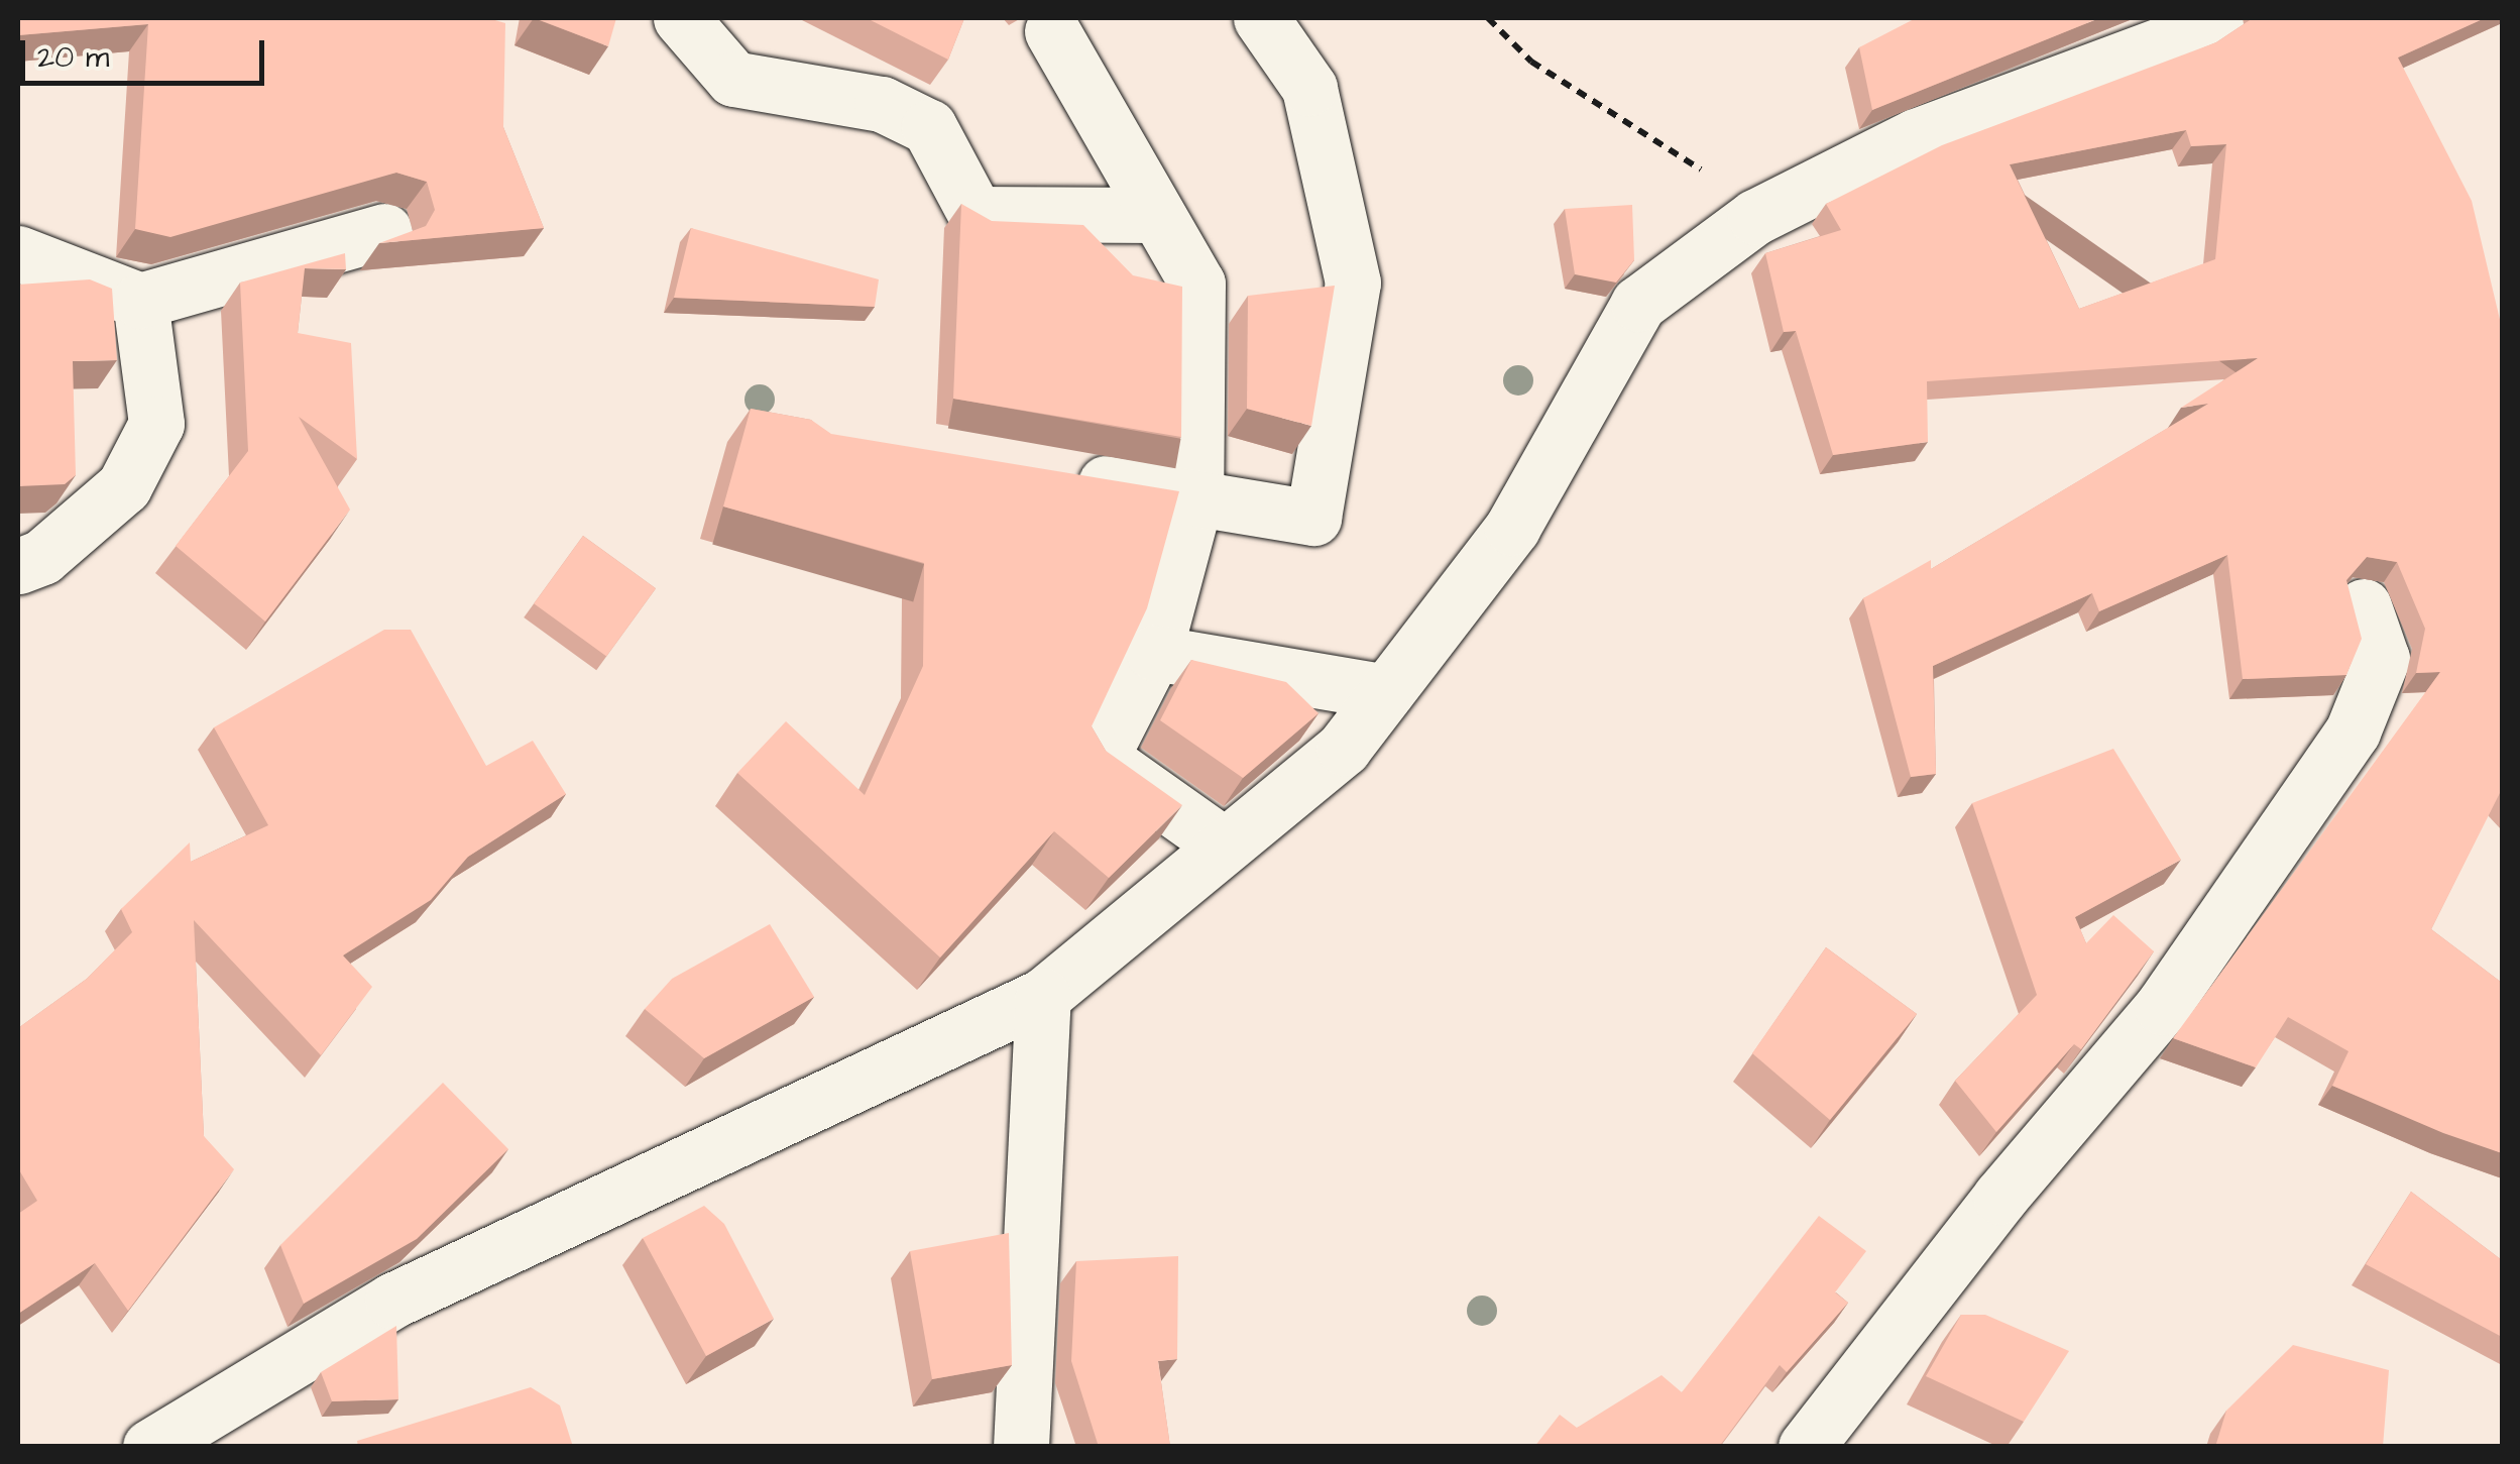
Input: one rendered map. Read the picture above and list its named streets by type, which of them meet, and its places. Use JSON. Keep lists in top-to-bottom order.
{
  "scale_bar": "20 m"
}
